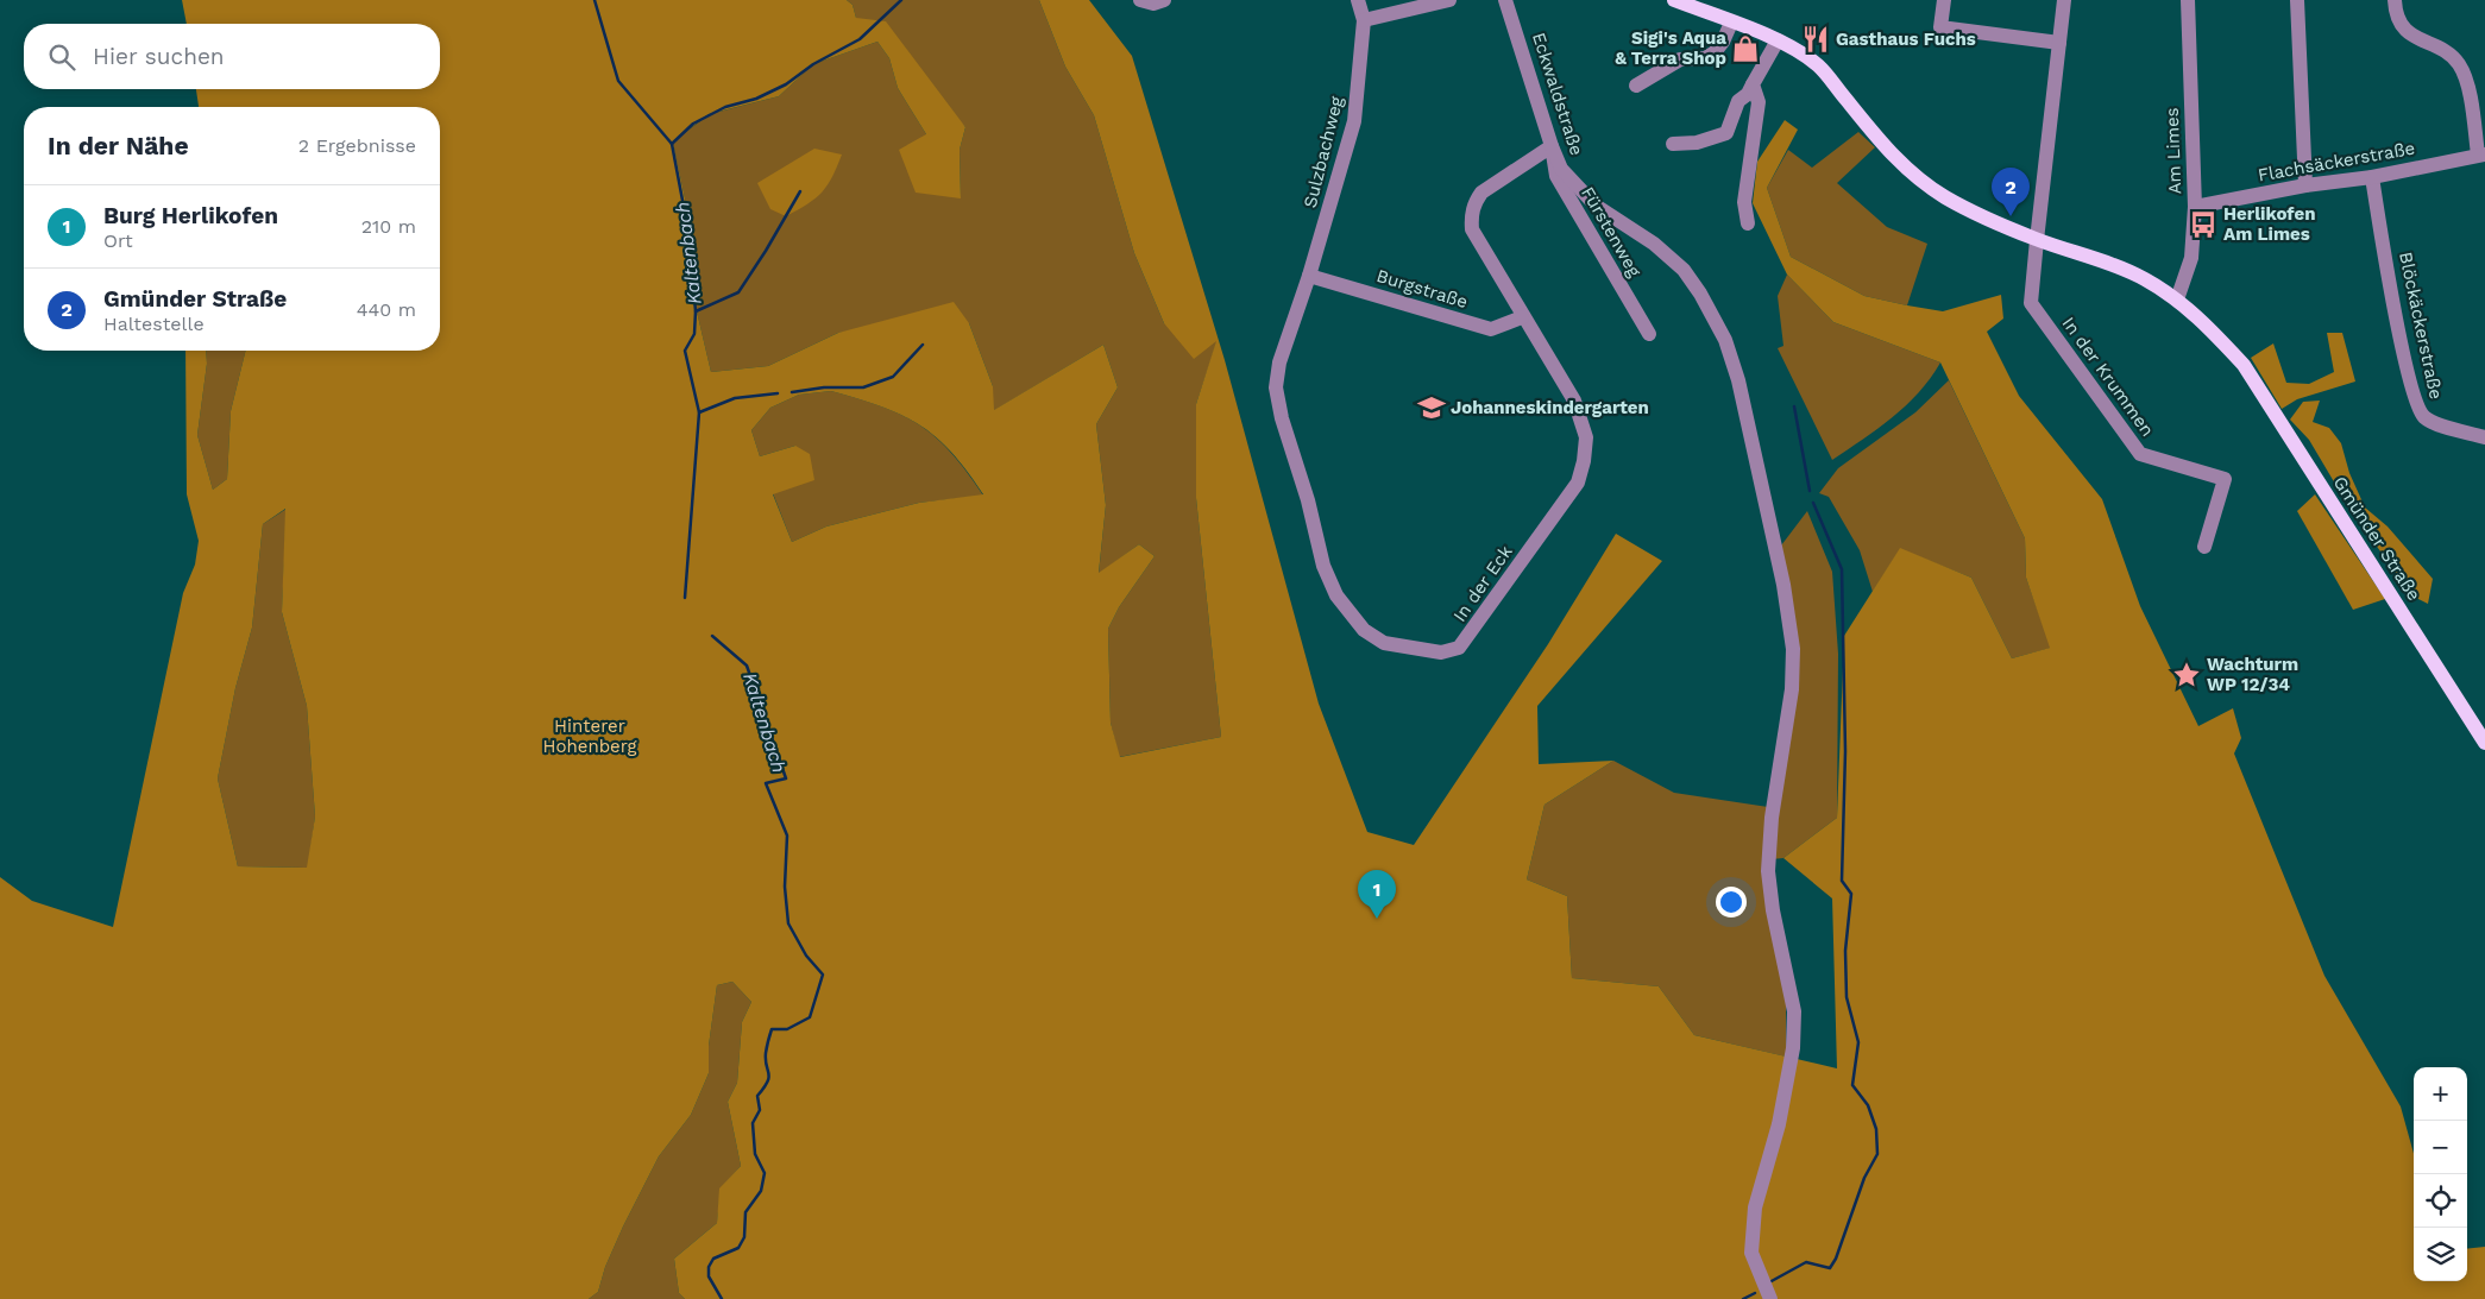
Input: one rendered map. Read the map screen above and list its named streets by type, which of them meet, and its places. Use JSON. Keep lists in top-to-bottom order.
{
  "streets": {
    "main road": ["Gmünder Straße"],
    "street": [
      "Eckwaldstraße",
      "Am Limes",
      "Sulzbachweg",
      "Flachsäckerstraße",
      "Fürstenweg",
      "Burgstraße",
      "Blöckäckerstraße",
      "In der Krummen",
      "In der Eck"
    ]
  },
  "crossings": [
    ["Eckwaldstraße", "Fürstenweg"],
    ["Eckwaldstraße", "In der Eck"],
    ["Am Limes", "Flachsäckerstraße"],
    ["Am Limes", "Gmünder Straße"],
    ["Sulzbachweg", "Burgstraße"],
    ["Sulzbachweg", "In der Eck"],
    ["Flachsäckerstraße", "Blöckäckerstraße"],
    ["Fürstenweg", "In der Eck"],
    ["Burgstraße", "In der Eck"],
    ["In der Krummen", "Gmünder Straße"]
  ],
  "water": ["Kaltenbach"],
  "parks": ["Hinterer Hohenberg"],
  "places": {
    "restaurant": ["Gasthaus Fuchs"],
    "shop": ["Sigi's Aqua & Terra Shop"],
    "bus stop": ["Herlikofen Am Limes"],
    "school or university": ["Johanneskindergarten"],
    "place": ["Wachturm WP 12/34"]
  },
  "page": {
    "search": "Hier suchen",
    "heading": ["In der Nähe", "2 Ergebnisse"],
    "pins": ["2", "1"],
    "list": [
      {
        "mark": "1",
        "name": "Burg Herlikofen",
        "note": "Ort",
        "value": "210 m"
      },
      {
        "mark": "2",
        "name": "Gmünder Straße",
        "note": "Haltestelle",
        "value": "440 m"
      }
    ],
    "map_buttons": ["+", "−"]
  }
}
